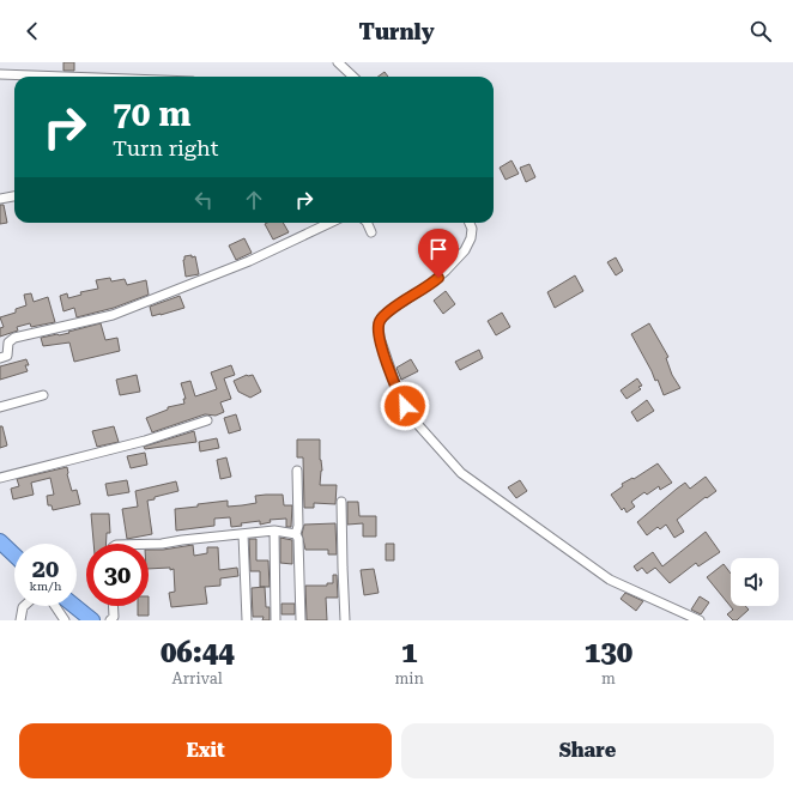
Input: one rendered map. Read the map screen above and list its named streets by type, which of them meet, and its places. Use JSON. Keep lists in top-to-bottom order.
{
  "page": {
    "header": "Turnly",
    "turn": ["70 m", "Turn right"],
    "speed": "20 km/h",
    "limit": "30",
    "eta": [
      "06:44",
      "Arrival",
      "1",
      "min",
      "130",
      "m"
    ],
    "buttons": ["Exit", "Share"]
  }
}
